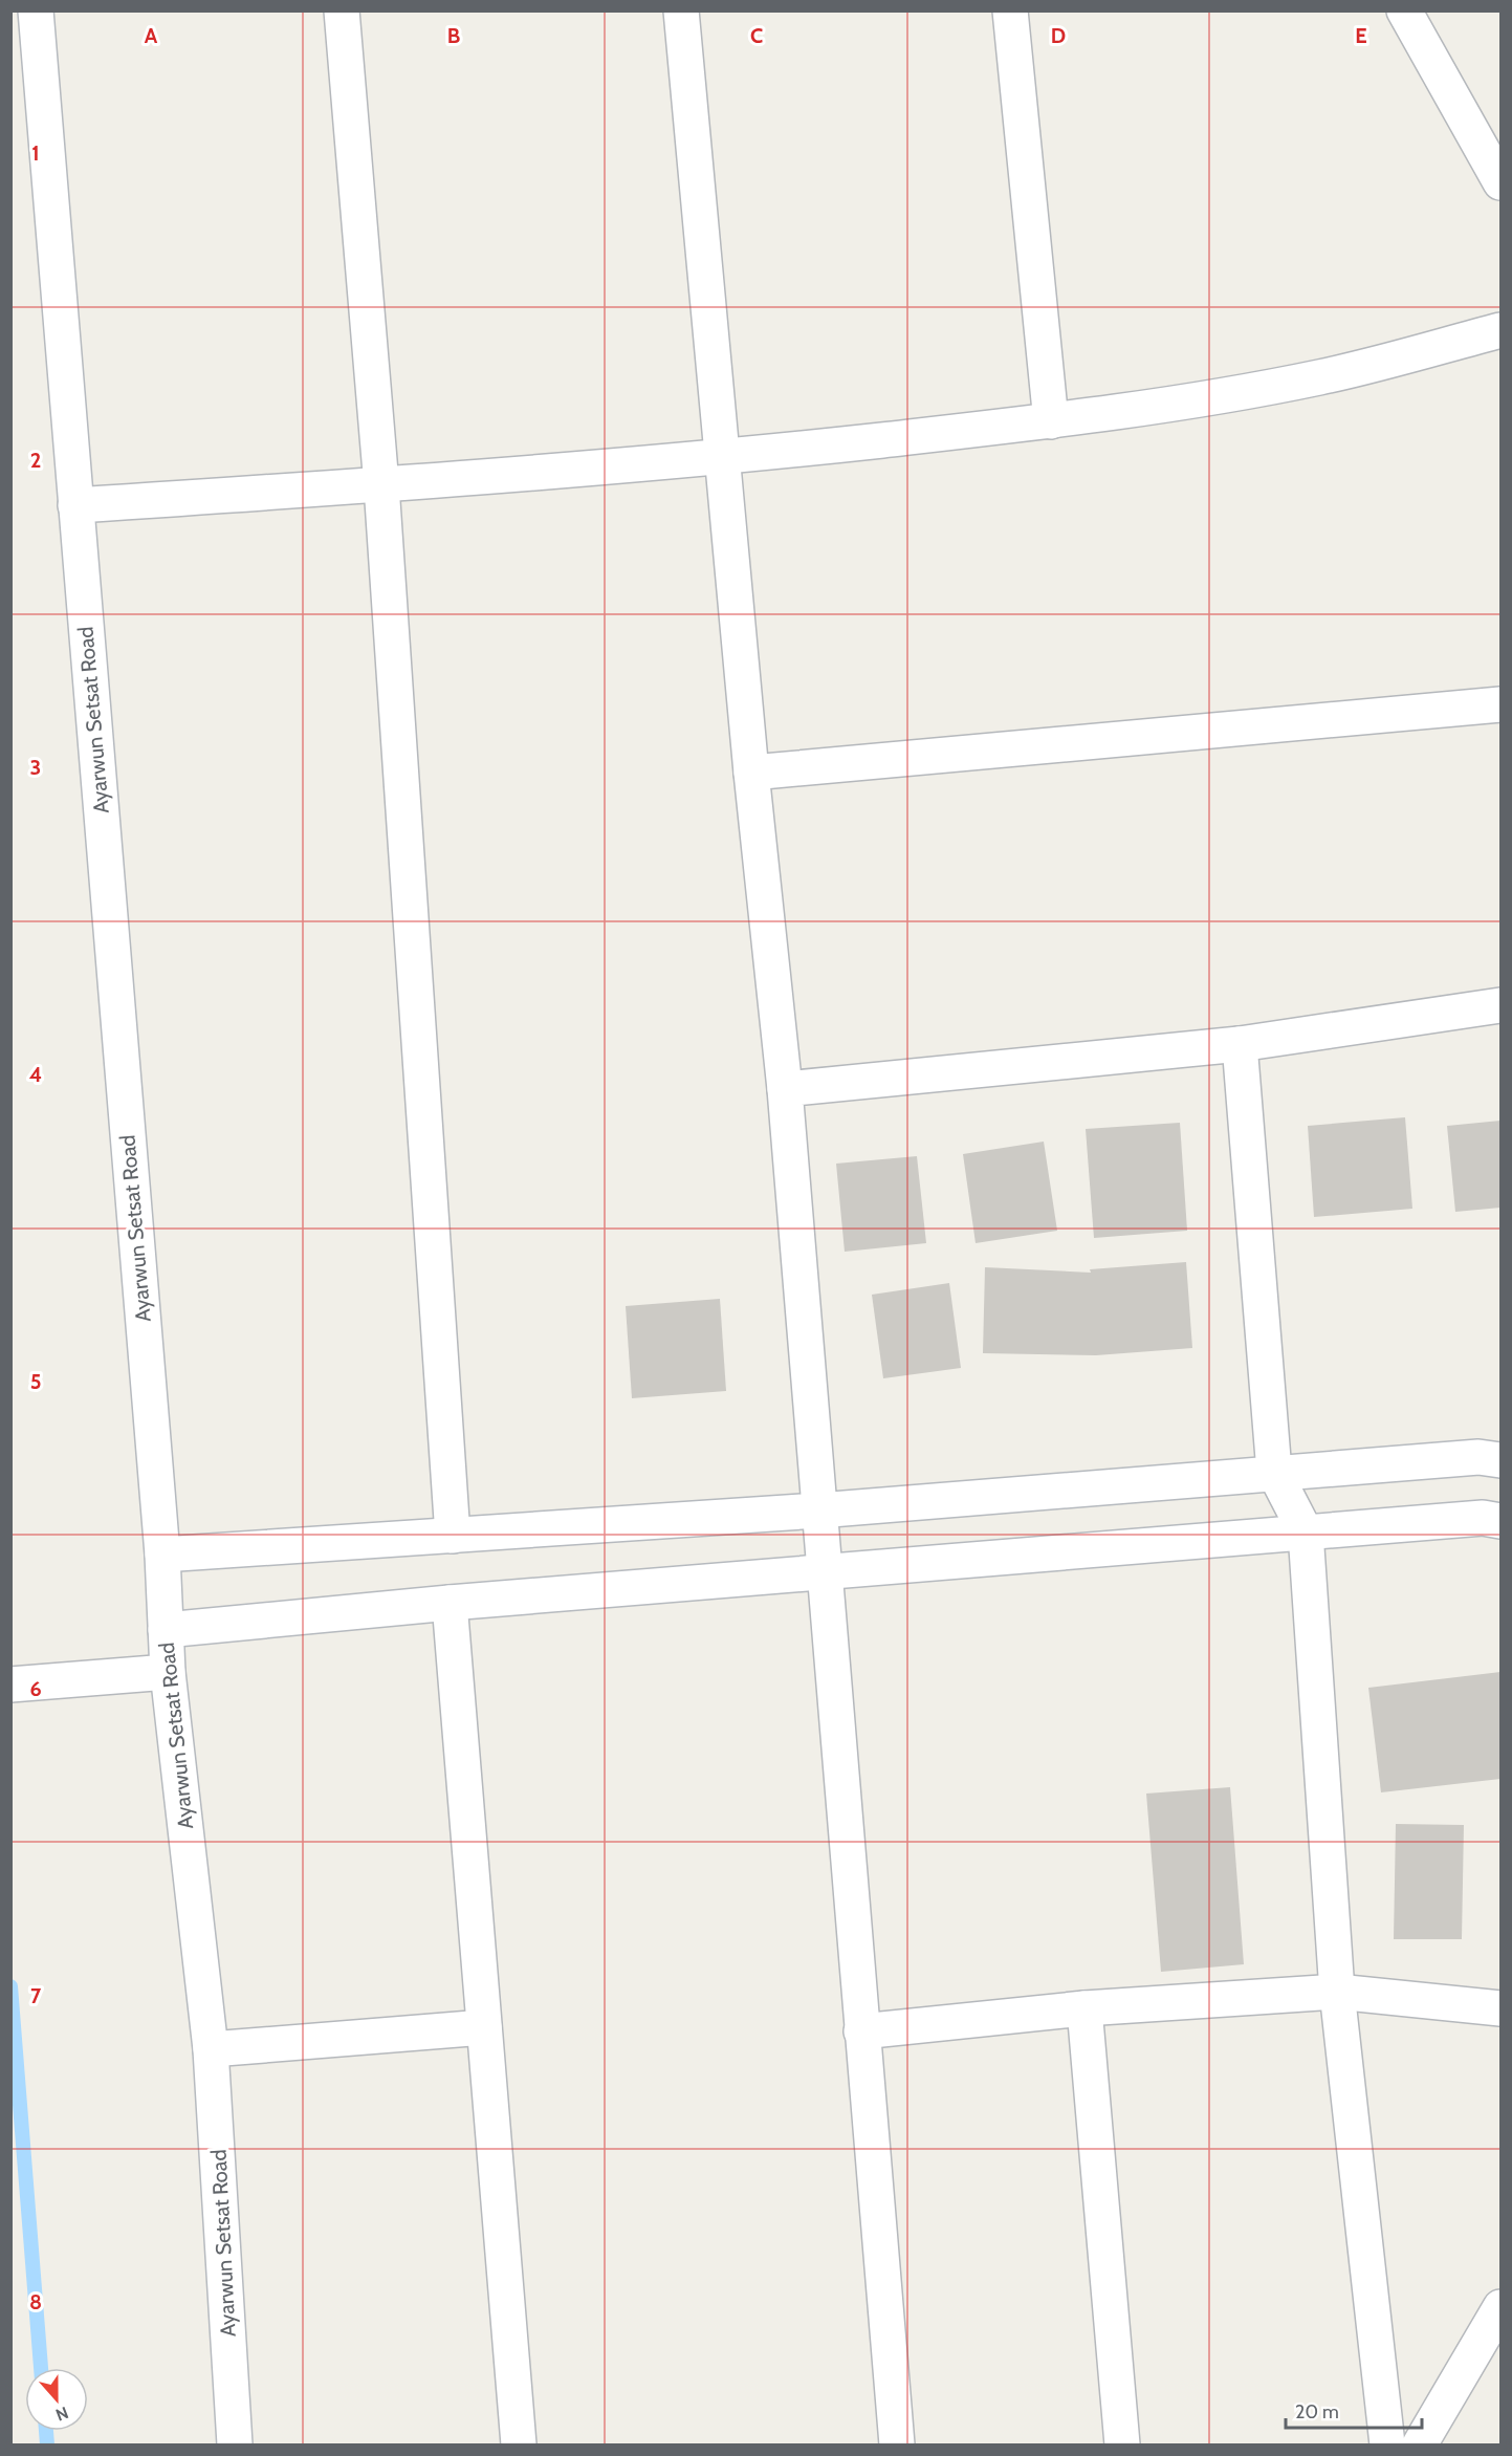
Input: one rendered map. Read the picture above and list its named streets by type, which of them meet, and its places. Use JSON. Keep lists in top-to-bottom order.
{
  "streets": {
    "street": ["Ayarwun Setsat Road"]
  },
  "scale_bar": "20 m",
  "north": "bottom",
  "grid": {
    "columns": [
      "A",
      "B",
      "C",
      "D",
      "E"
    ],
    "rows": [
      "1",
      "2",
      "3",
      "4",
      "5",
      "6",
      "7",
      "8"
    ]
  }
}
